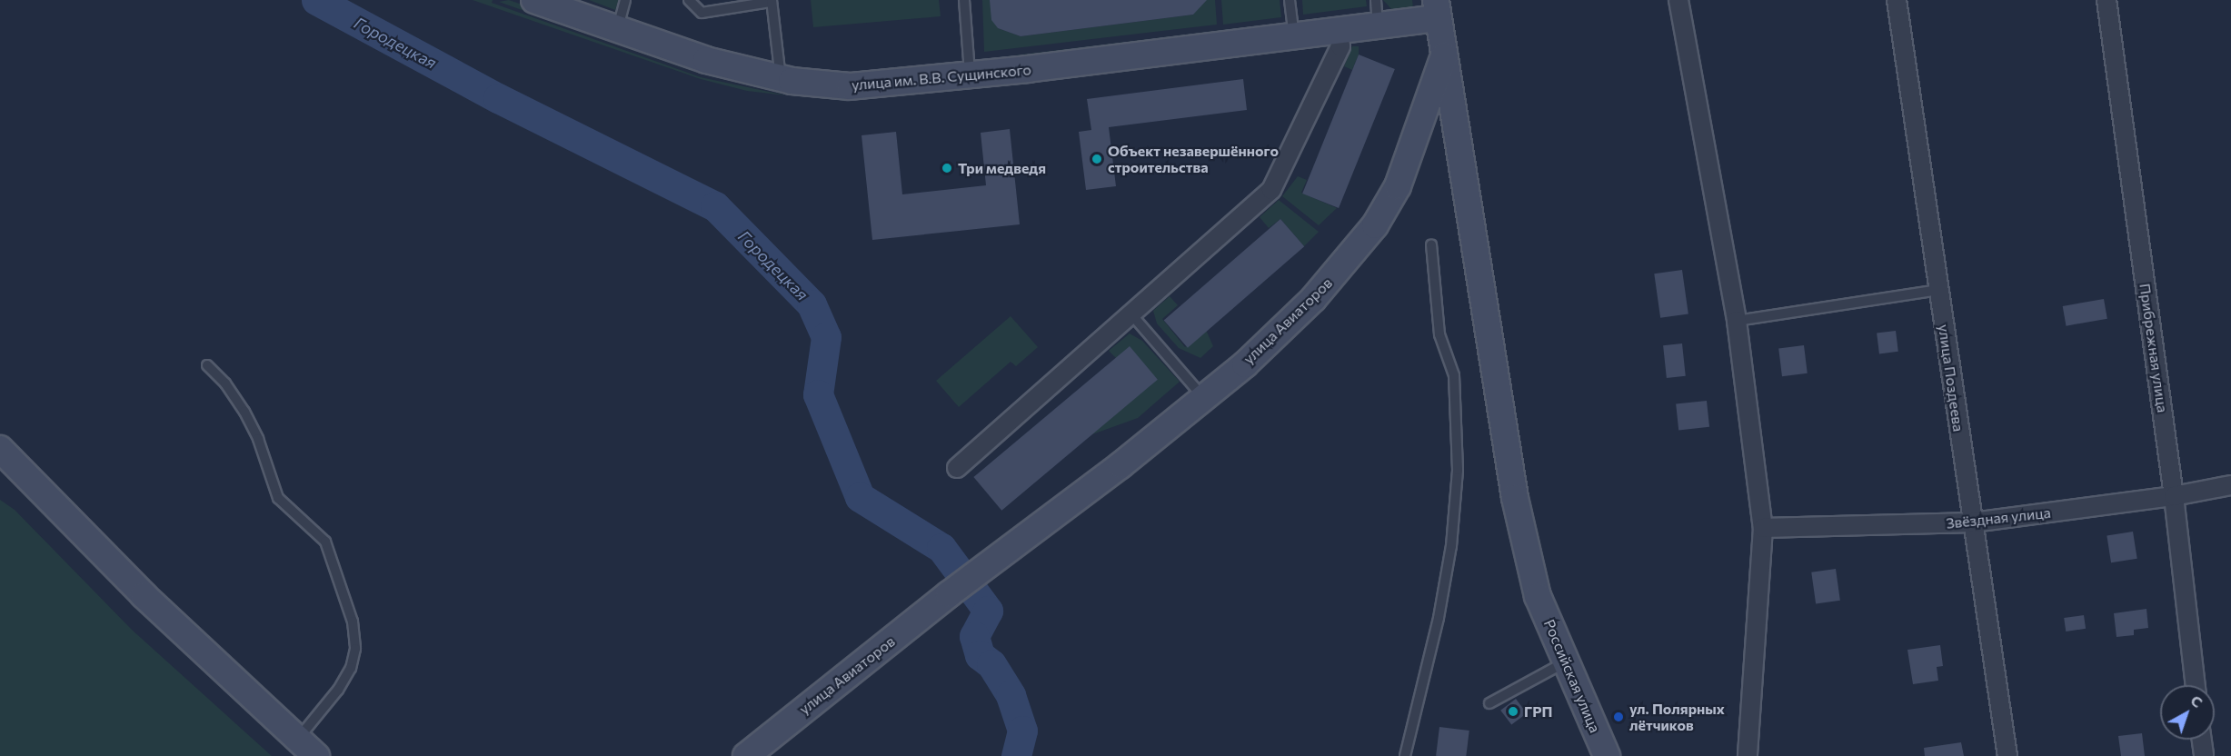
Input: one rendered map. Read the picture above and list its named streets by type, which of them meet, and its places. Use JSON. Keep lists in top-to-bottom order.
{
  "streets": {
    "street": [
      "улица им. В.В. Сущинского",
      "улица Авиаторов",
      "Прибрежная улица",
      "улица Поздеева",
      "Звёздная улица",
      "Российская улица"
    ]
  },
  "crossings": [
    ["улица им. В.В. Сущинского", "улица Авиаторов"],
    ["улица Авиаторов", "Российская улица"],
    ["Прибрежная улица", "Звёздная улица"],
    ["улица Поздеева", "Звёздная улица"]
  ],
  "water": ["Городецкая"],
  "places": [
    "Объект незавершённого строительства",
    "Три медведя",
    "ГРП",
    "ул. Полярных лётчиков"
  ],
  "north": "top right"
}
